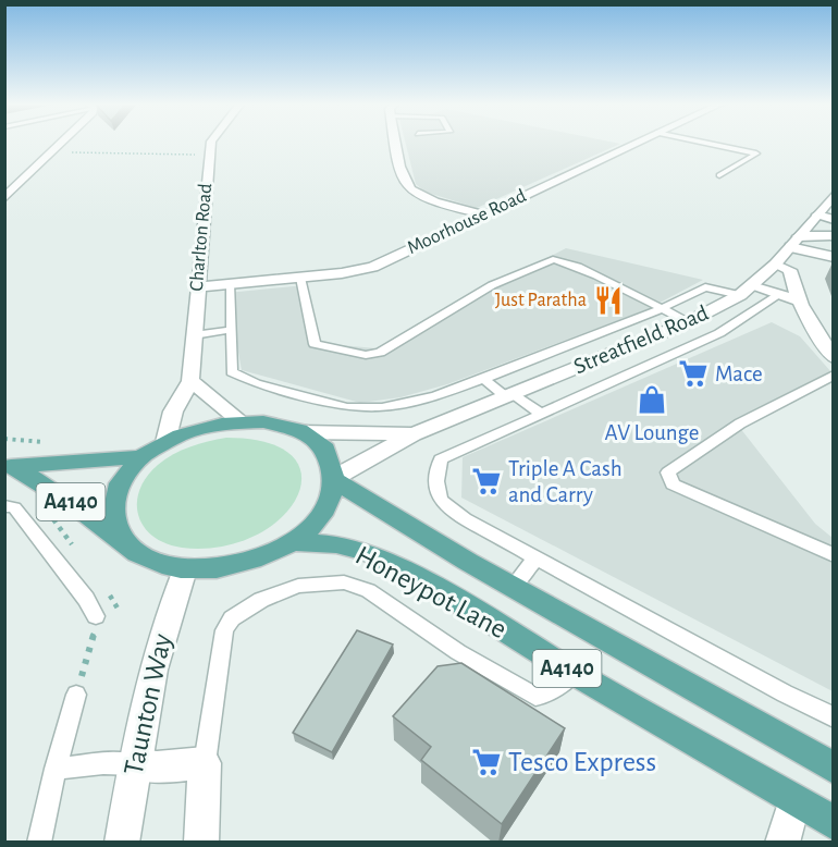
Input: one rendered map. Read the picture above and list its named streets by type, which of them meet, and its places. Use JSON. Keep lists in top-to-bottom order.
{
  "streets": {
    "main road": ["A4140", "Honeypot Lane"],
    "street": [
      "Moorhouse Road",
      "Charlton Road",
      "Streatfield Road",
      "Taunton Way"
    ]
  },
  "crossings": [
    ["Moorhouse Road", "Charlton Road"],
    ["Charlton Road", "Streatfield Road"],
    ["Charlton Road", "A4140"],
    ["Charlton Road", "Honeypot Lane"],
    ["Charlton Road", "Taunton Way"],
    ["Streatfield Road", "A4140"],
    ["Streatfield Road", "Honeypot Lane"],
    ["Streatfield Road", "Taunton Way"],
    ["A4140", "Honeypot Lane"],
    ["A4140", "Taunton Way"],
    ["Honeypot Lane", "Taunton Way"]
  ],
  "places": {
    "restaurant": ["Just Paratha"],
    "supermarket": ["Mace", "Triple A Cash and Carry", "Tesco Express"],
    "shop": ["AV Lounge"]
  }
}
